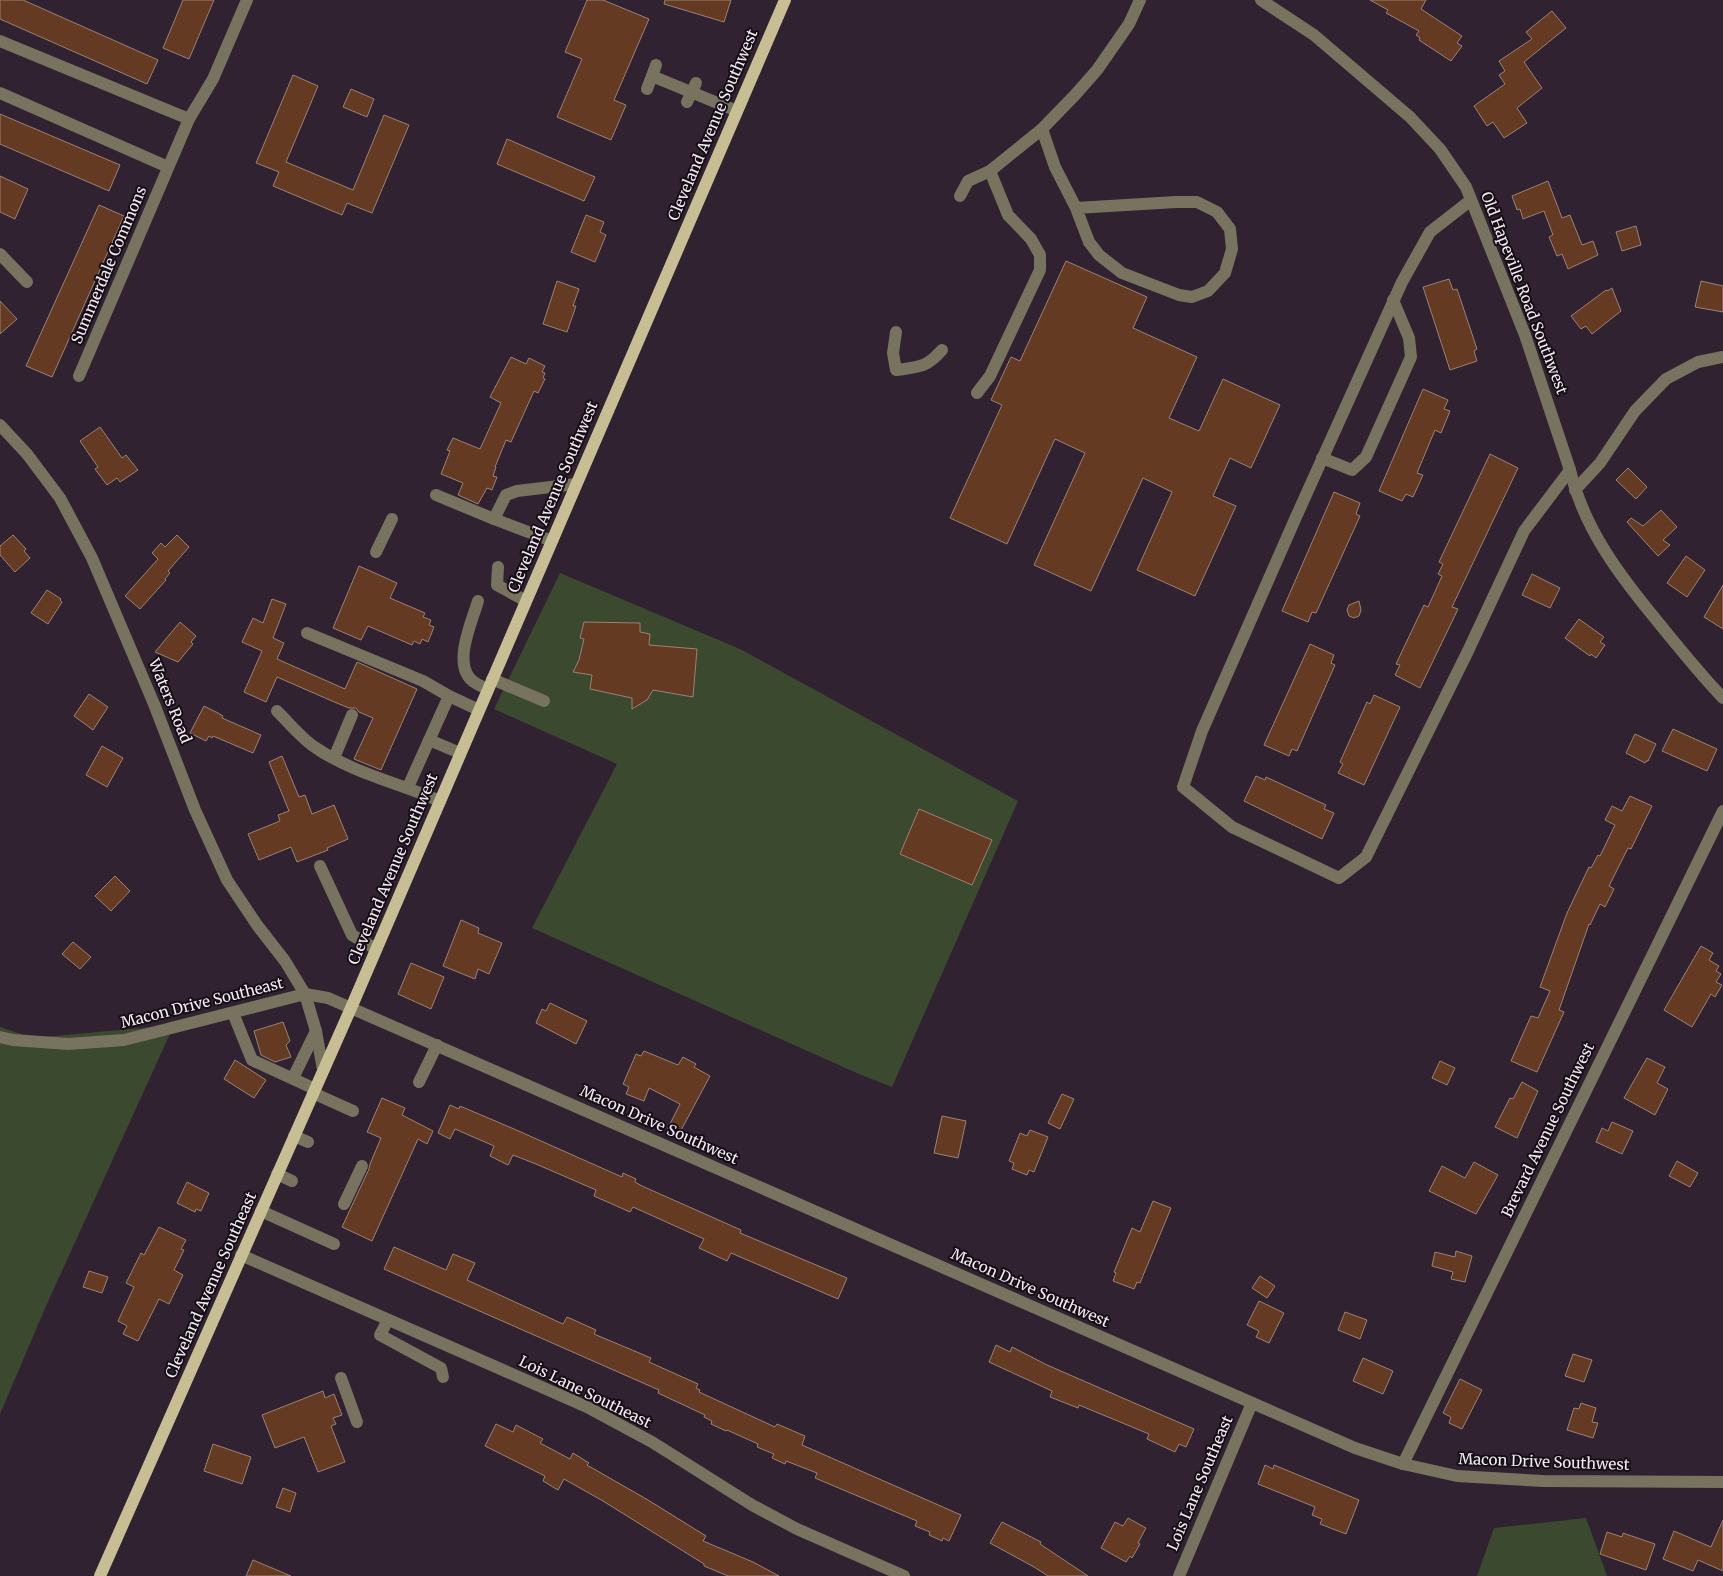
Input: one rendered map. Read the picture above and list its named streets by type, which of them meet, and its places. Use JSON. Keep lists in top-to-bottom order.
{
  "streets": {
    "main road": ["Cleveland Avenue Southwest", "Cleveland Avenue Southeast"],
    "street": [
      "Summerdale Commons",
      "Old Hapeville Road Southwest",
      "Waters Road",
      "Macon Drive Southeast",
      "Macon Drive Southwest",
      "Brevard Avenue Southwest",
      "Lois Lane Southeast"
    ]
  },
  "crossings": [
    ["Cleveland Avenue Southwest", "Macon Drive Southeast"],
    ["Cleveland Avenue Southwest", "Macon Drive Southwest"],
    ["Cleveland Avenue Southwest", "Cleveland Avenue Southeast"],
    ["Waters Road", "Macon Drive Southeast"],
    ["Waters Road", "Cleveland Avenue Southeast"],
    ["Macon Drive Southeast", "Macon Drive Southwest"],
    ["Macon Drive Southeast", "Cleveland Avenue Southeast"],
    ["Macon Drive Southwest", "Brevard Avenue Southwest"],
    ["Macon Drive Southwest", "Cleveland Avenue Southeast"],
    ["Macon Drive Southwest", "Lois Lane Southeast"],
    ["Cleveland Avenue Southeast", "Lois Lane Southeast"]
  ]
}
